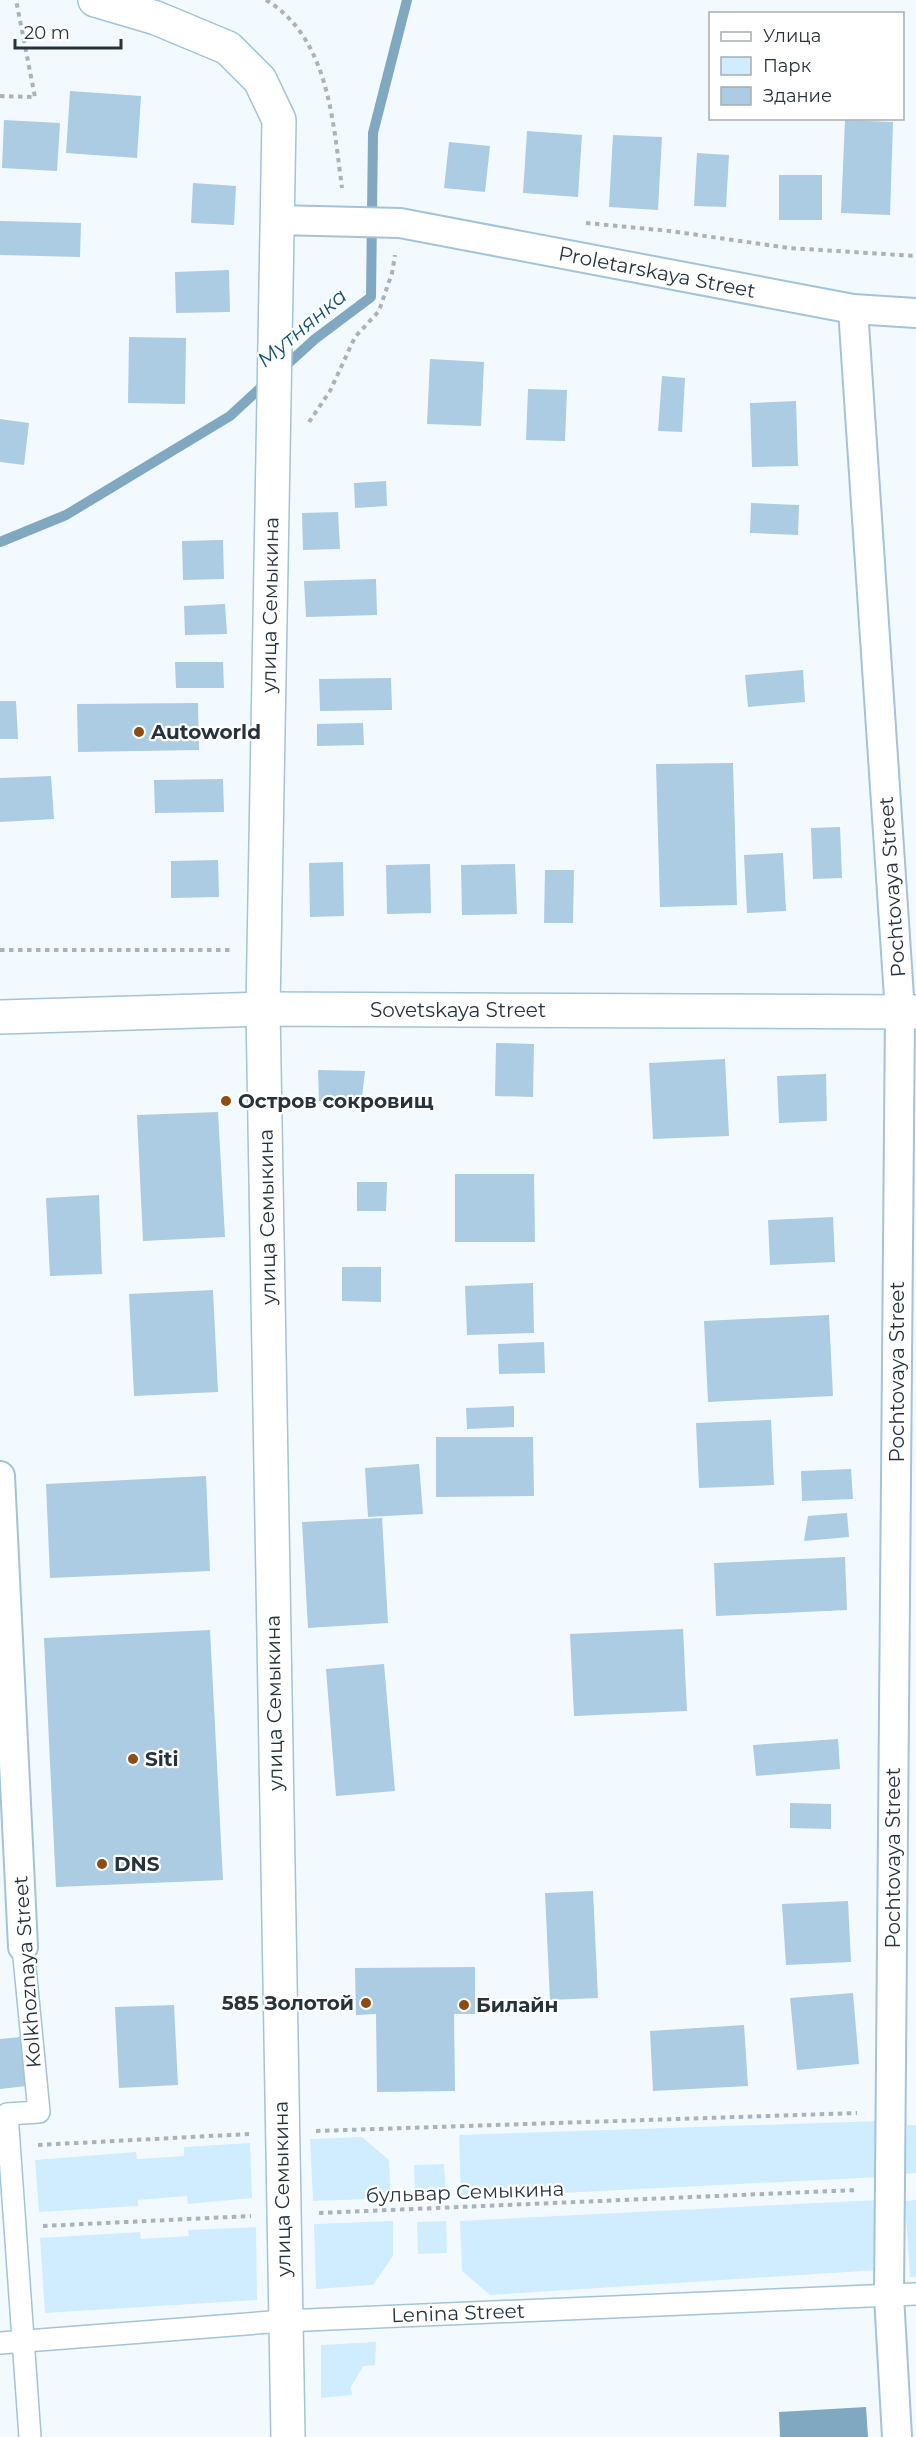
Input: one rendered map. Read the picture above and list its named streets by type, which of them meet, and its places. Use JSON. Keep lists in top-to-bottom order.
{
  "streets": {
    "main road": ["улица Семыкина", "Sovetskaya Street"],
    "street": [
      "Proletarskaya Street",
      "Pochtovaya Street",
      "Kolkhoznaya Street",
      "Lenina Street"
    ],
    "path": ["бульвар Семыкина"]
  },
  "crossings": [
    ["Proletarskaya Street", "улица Семыкина"],
    ["Proletarskaya Street", "Pochtovaya Street"],
    ["улица Семыкина", "Sovetskaya Street"],
    ["улица Семыкина", "бульвар Семыкина"],
    ["улица Семыкина", "Lenina Street"],
    ["Pochtovaya Street", "Sovetskaya Street"],
    ["Pochtovaya Street", "бульвар Семыкина"],
    ["Pochtovaya Street", "Lenina Street"],
    ["Kolkhoznaya Street", "бульвар Семыкина"],
    ["Kolkhoznaya Street", "Lenina Street"]
  ],
  "water": ["Мутнянка"],
  "places": [
    "Autoworld",
    "Остров сокровищ",
    "Siti",
    "DNS",
    "585 Золотой",
    "Билайн"
  ],
  "legend": ["Улица", "Парк", "Здание"],
  "scale_bar": "20 m"
}
